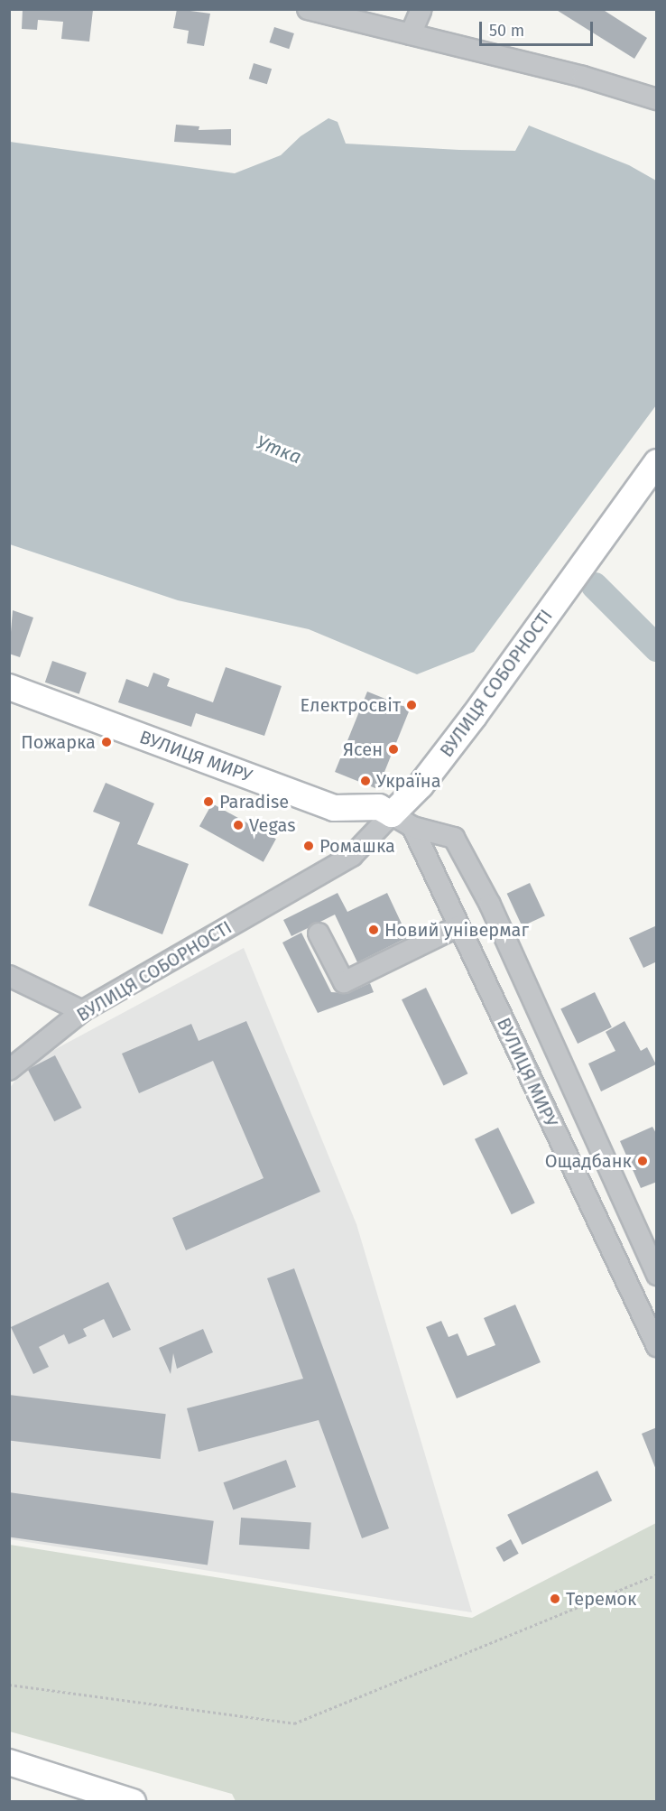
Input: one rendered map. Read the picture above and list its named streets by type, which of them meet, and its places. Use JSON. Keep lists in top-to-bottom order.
{
  "streets": {
    "main road": ["ВУЛИЦЯ СОБОРНОСТІ", "ВУЛИЦЯ МИРУ"]
  },
  "crossings": [
    ["ВУЛИЦЯ СОБОРНОСТІ", "ВУЛИЦЯ МИРУ"]
  ],
  "water": ["Утка"],
  "places": [
    "Електросвіт",
    "Пожарка",
    "Ясен",
    "Україна",
    "Paradise",
    "Vegas",
    "Ромашка",
    "Новий універмаг",
    "Ощадбанк",
    "Теремок"
  ],
  "scale_bar": "50 m"
}
